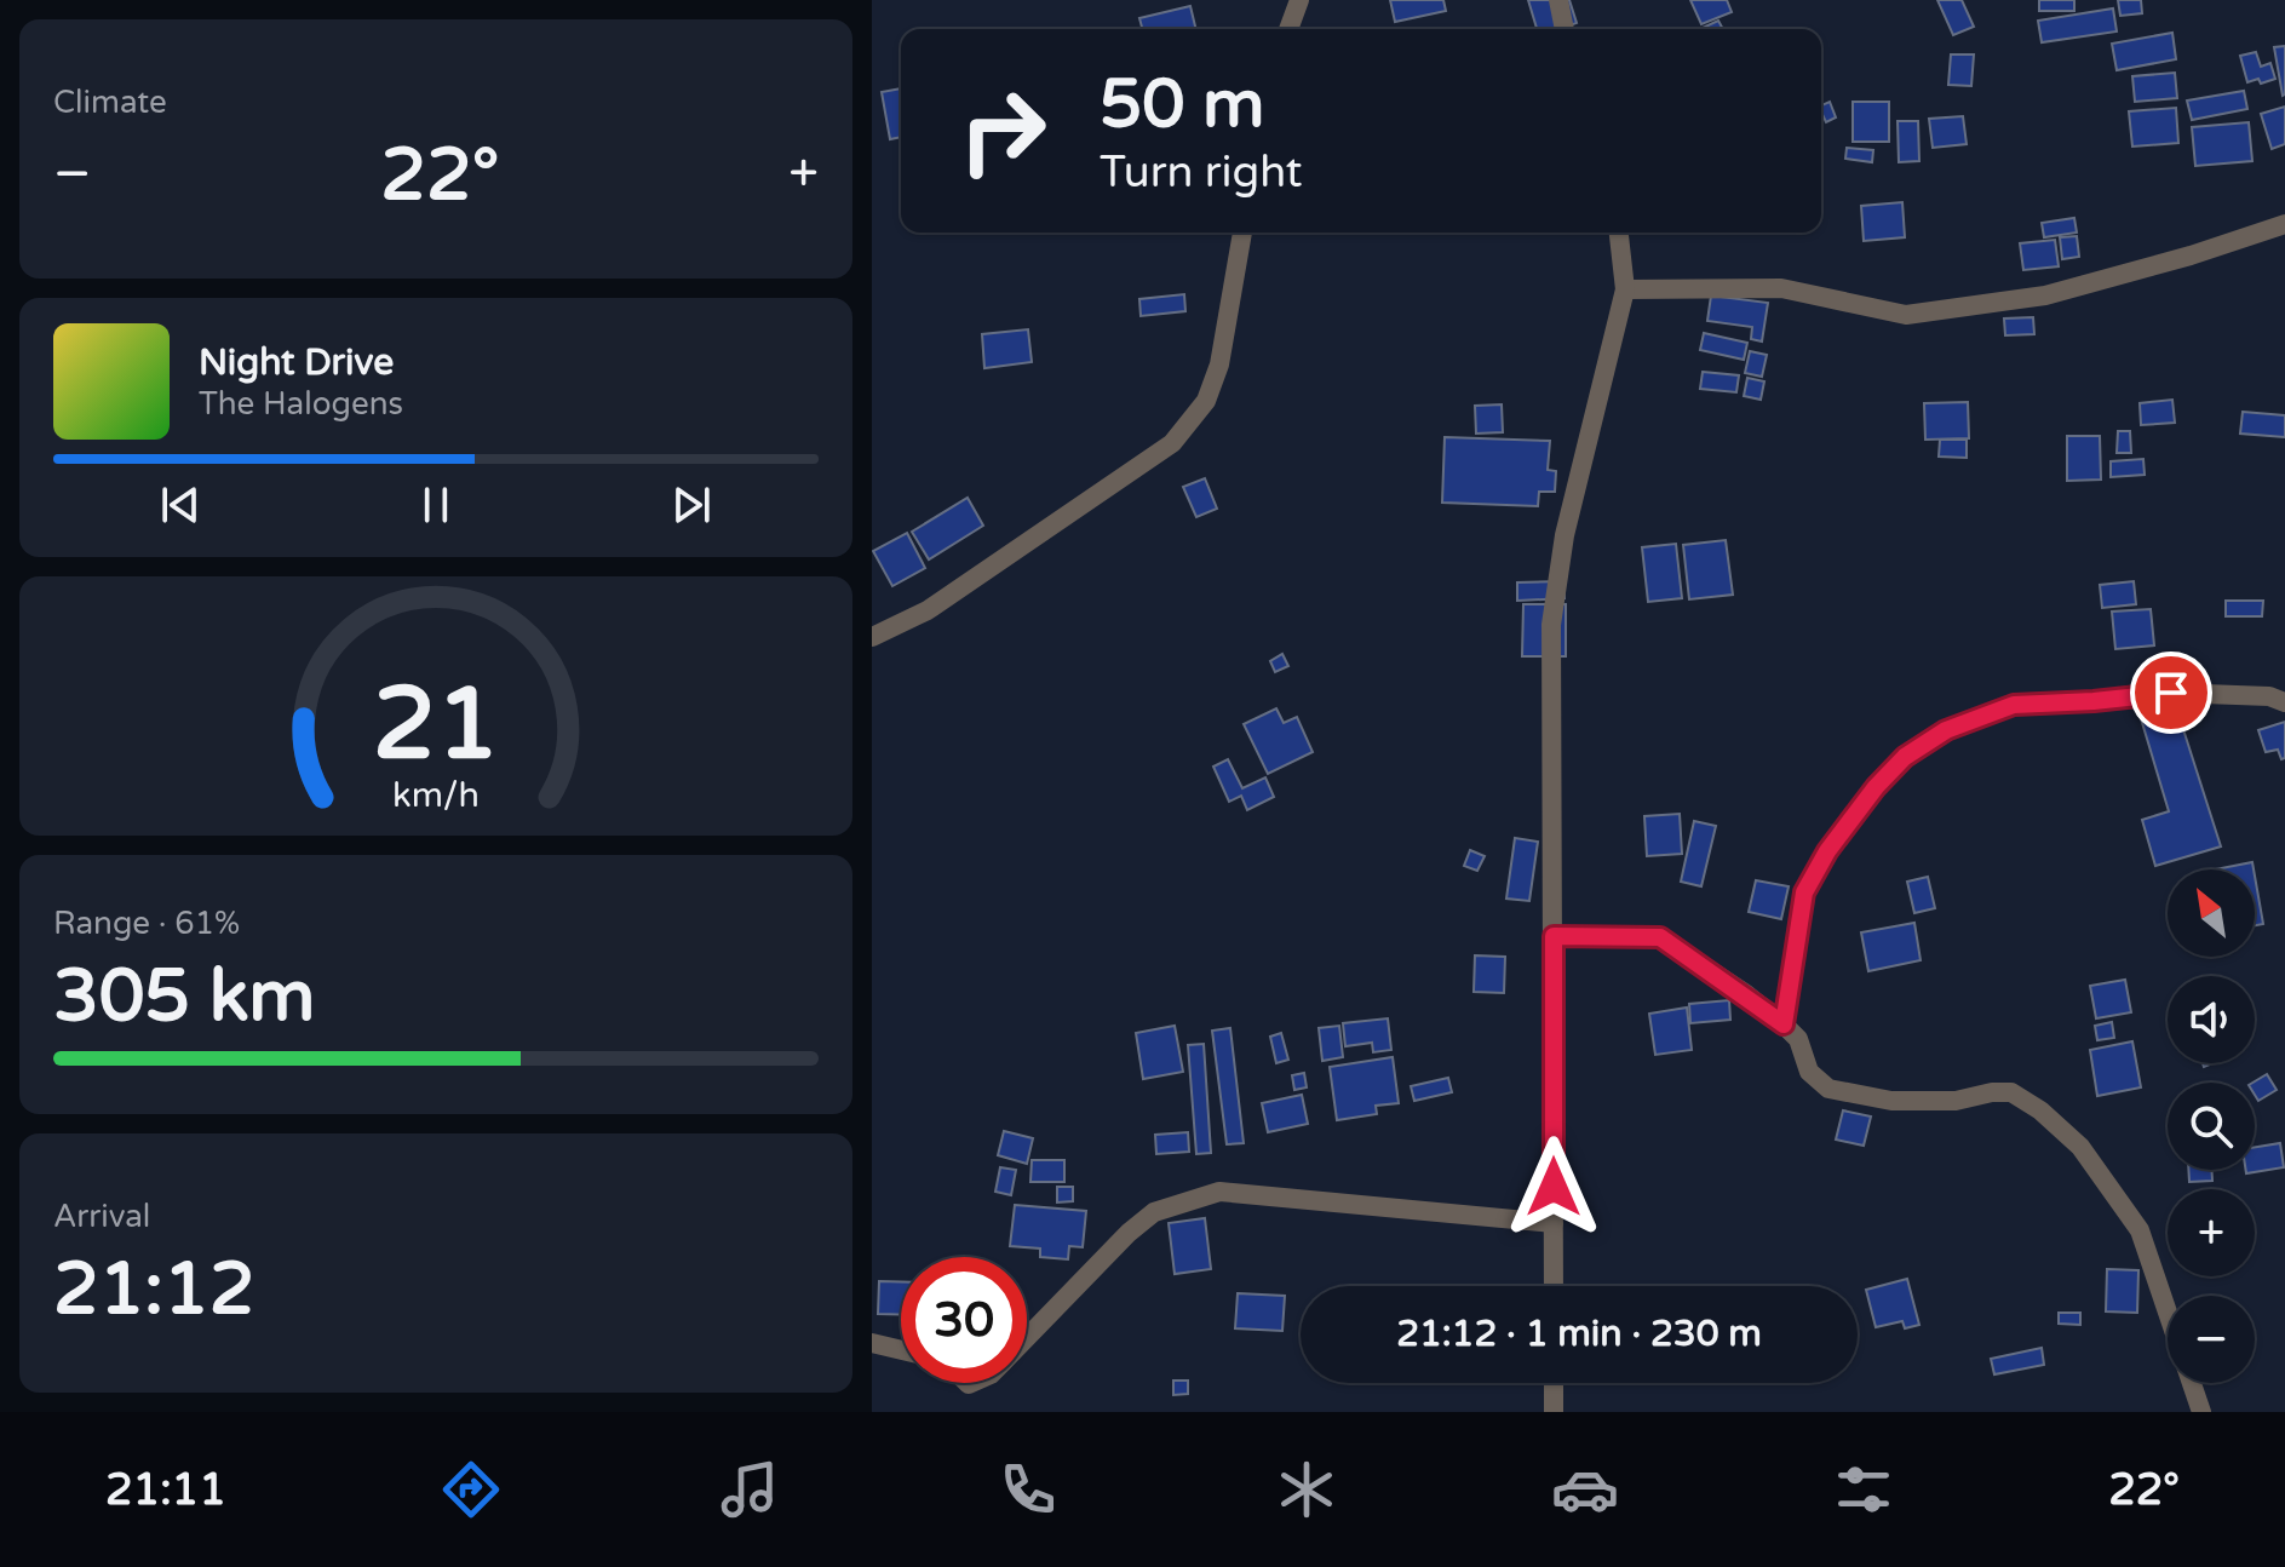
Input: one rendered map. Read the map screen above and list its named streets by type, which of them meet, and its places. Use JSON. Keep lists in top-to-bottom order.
{
  "north": "top left",
  "page": {
    "tile": [
      "Climate",
      ["Range · 61%", "305 km"],
      ["Arrival", "21:12"]
    ],
    "turn": ["50 m", "Turn right"],
    "heat": ["−", "22°", "+"],
    "song": ["Night Drive", "The Halogens"],
    "map_buttons": ["+", "−"],
    "limit": "30",
    "trip": "21:12 · 1 min · 230 m",
    "tabs": ["21:11", "22°"],
    "gauge": ["21", "km/h"]
  }
}
